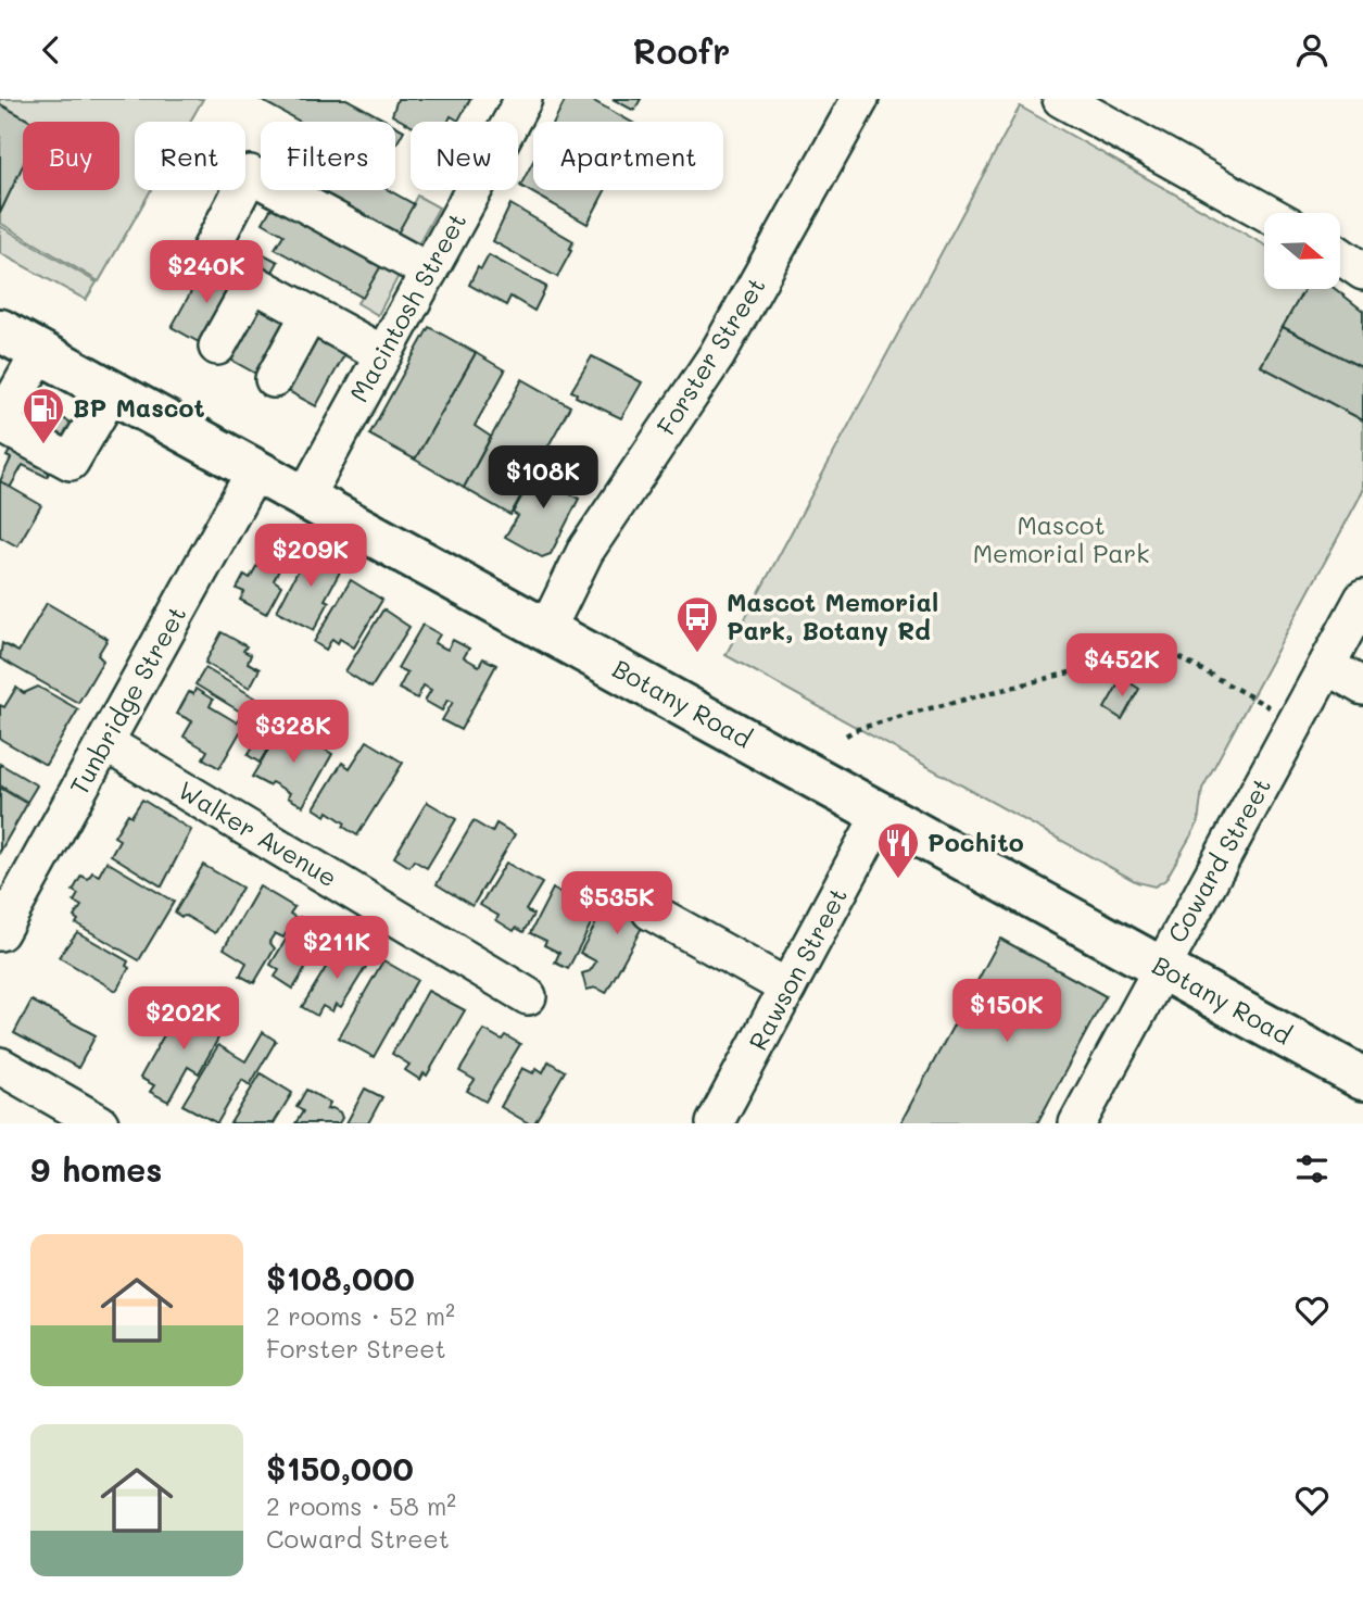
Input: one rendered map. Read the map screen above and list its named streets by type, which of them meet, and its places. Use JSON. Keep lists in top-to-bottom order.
{
  "streets": {
    "main road": ["Botany Road"],
    "street": [
      "Macintosh Street",
      "Forster Street",
      "Tunbridge Street",
      "Walker Avenue",
      "Coward Street",
      "Rawson Street"
    ]
  },
  "crossings": [
    ["Macintosh Street", "Botany Road"],
    ["Forster Street", "Botany Road"],
    ["Tunbridge Street", "Botany Road"],
    ["Tunbridge Street", "Walker Avenue"],
    ["Botany Road", "Coward Street"],
    ["Botany Road", "Rawson Street"]
  ],
  "parks": ["Mascot Memorial Park"],
  "places": {
    "fuel station": ["BP Mascot"],
    "bus stop": ["Mascot Memorial Park, Botany Rd"],
    "restaurant": ["Pochito"]
  },
  "north": "right",
  "page": {
    "header": "Roofr",
    "chip": [
      "Buy",
      "Rent",
      "Filters",
      "New",
      "Apartment"
    ],
    "price": [
      "$240K",
      "$108K",
      "$209K",
      "$452K",
      "$328K",
      "$535K",
      "$211K",
      "$150K",
      "$202K"
    ],
    "heading": "9 homes",
    "list": [
      {
        "name": "$108,000",
        "note": "2 rooms · 52 m² · Forster Street"
      },
      {
        "name": "$150,000",
        "note": "2 rooms · 58 m² · Coward Street"
      }
    ]
  }
}
